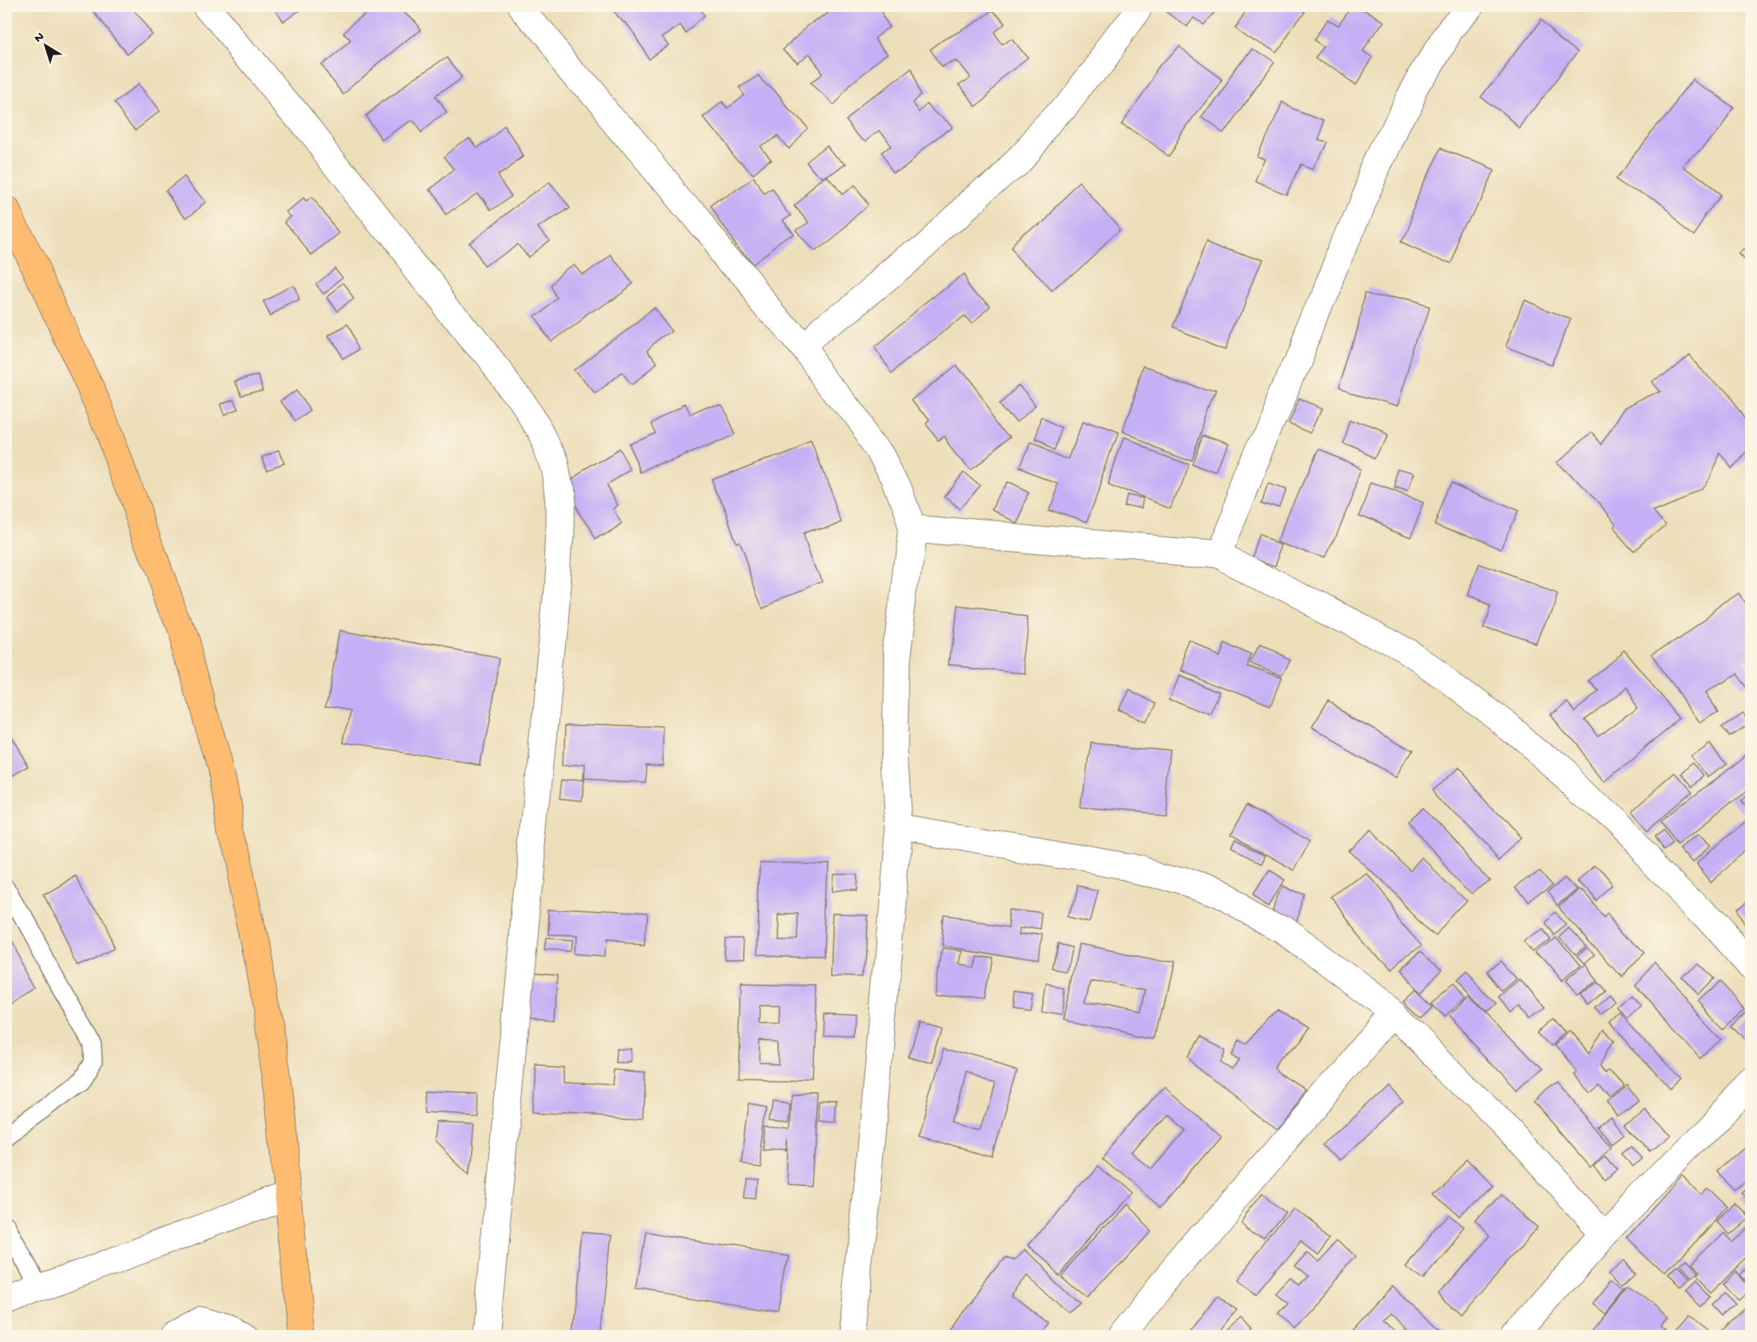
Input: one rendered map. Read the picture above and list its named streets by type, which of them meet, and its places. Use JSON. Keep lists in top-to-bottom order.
{
  "north": "top left"
}
